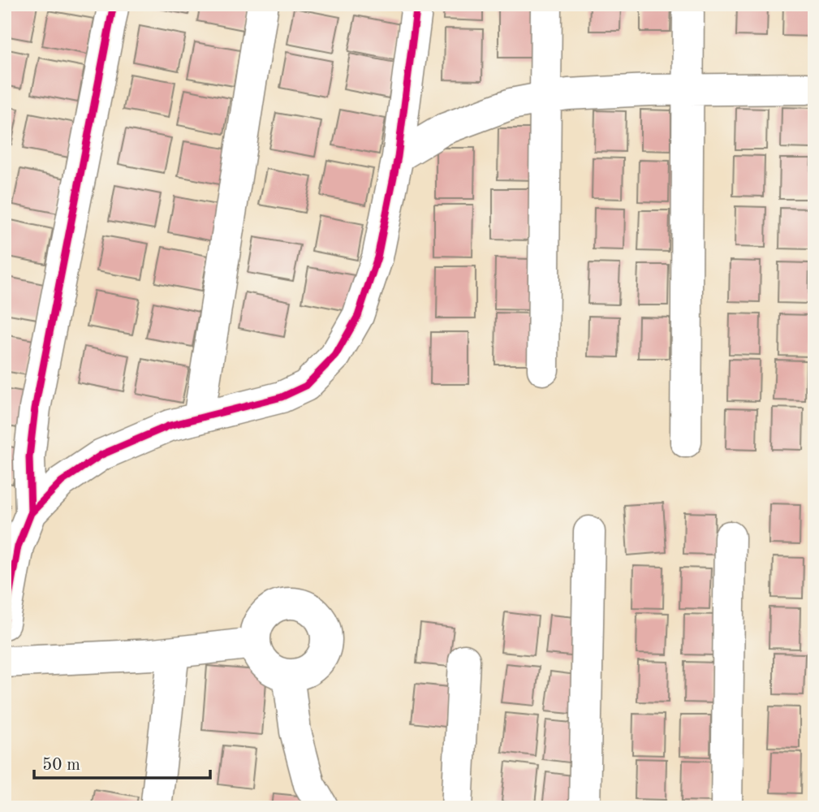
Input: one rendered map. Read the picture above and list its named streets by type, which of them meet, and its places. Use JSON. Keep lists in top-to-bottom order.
{
  "scale_bar": "50 m"
}
